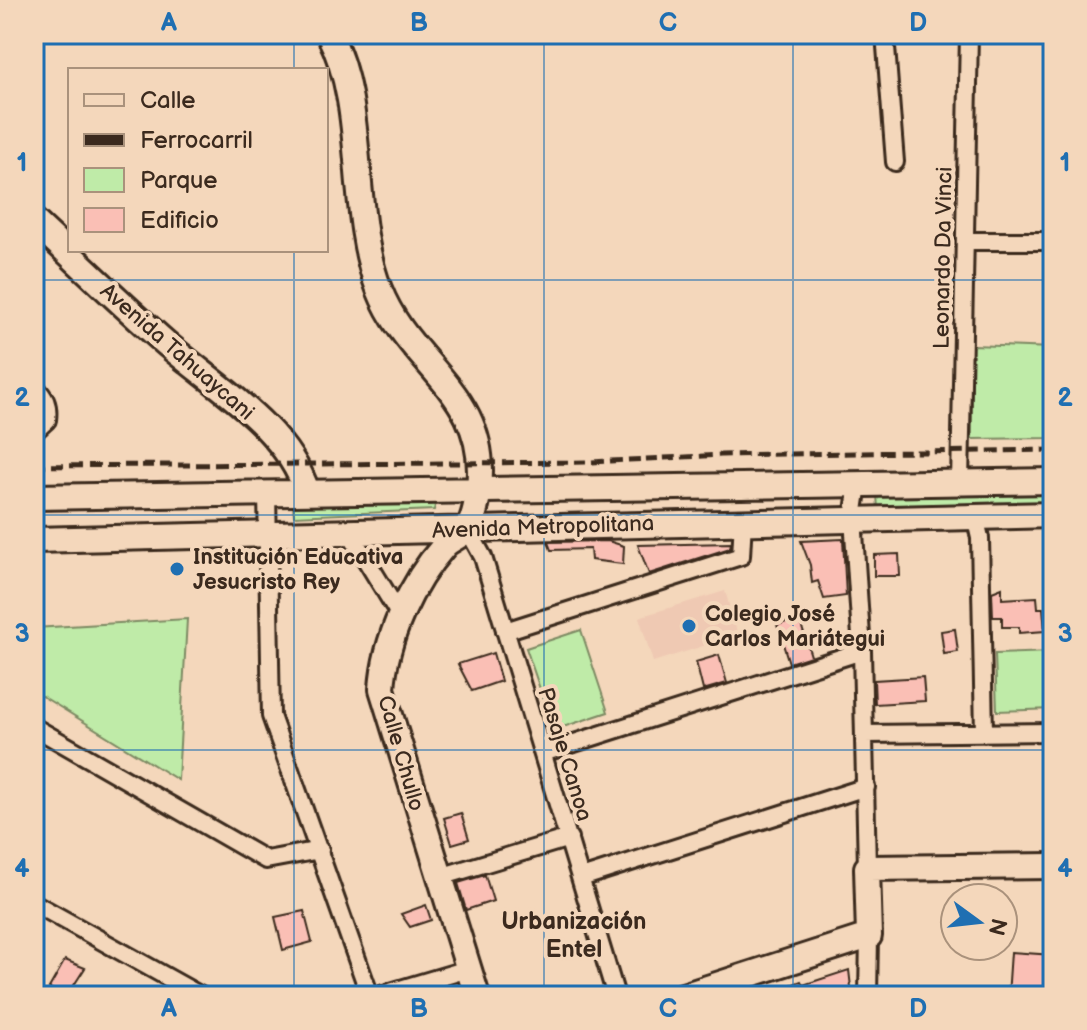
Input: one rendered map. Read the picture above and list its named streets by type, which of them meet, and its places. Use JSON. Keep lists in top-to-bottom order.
{
  "streets": {
    "main road": ["Avenida Tahuaycani", "Avenida Metropolitana", "Calle Chullo"],
    "street": ["Leonardo Da Vinci", "Pasaje Canoa"]
  },
  "crossings": [
    ["Leonardo Da Vinci", "Avenida Metropolitana"],
    ["Avenida Tahuaycani", "Avenida Metropolitana"],
    ["Avenida Metropolitana", "Calle Chullo"],
    ["Avenida Metropolitana", "Pasaje Canoa"],
    ["Calle Chullo", "Pasaje Canoa"]
  ],
  "districts": ["Urbanización Entel"],
  "places": ["Institución Educativa Jesucristo Rey", "Colegio José Carlos Mariátegui"],
  "legend": [
    "Calle",
    "Ferrocarril",
    "Parque",
    "Edificio"
  ],
  "north": "right",
  "grid": {
    "columns": [
      "A",
      "B",
      "C",
      "D"
    ],
    "rows": [
      "1",
      "2",
      "3",
      "4"
    ]
  }
}
